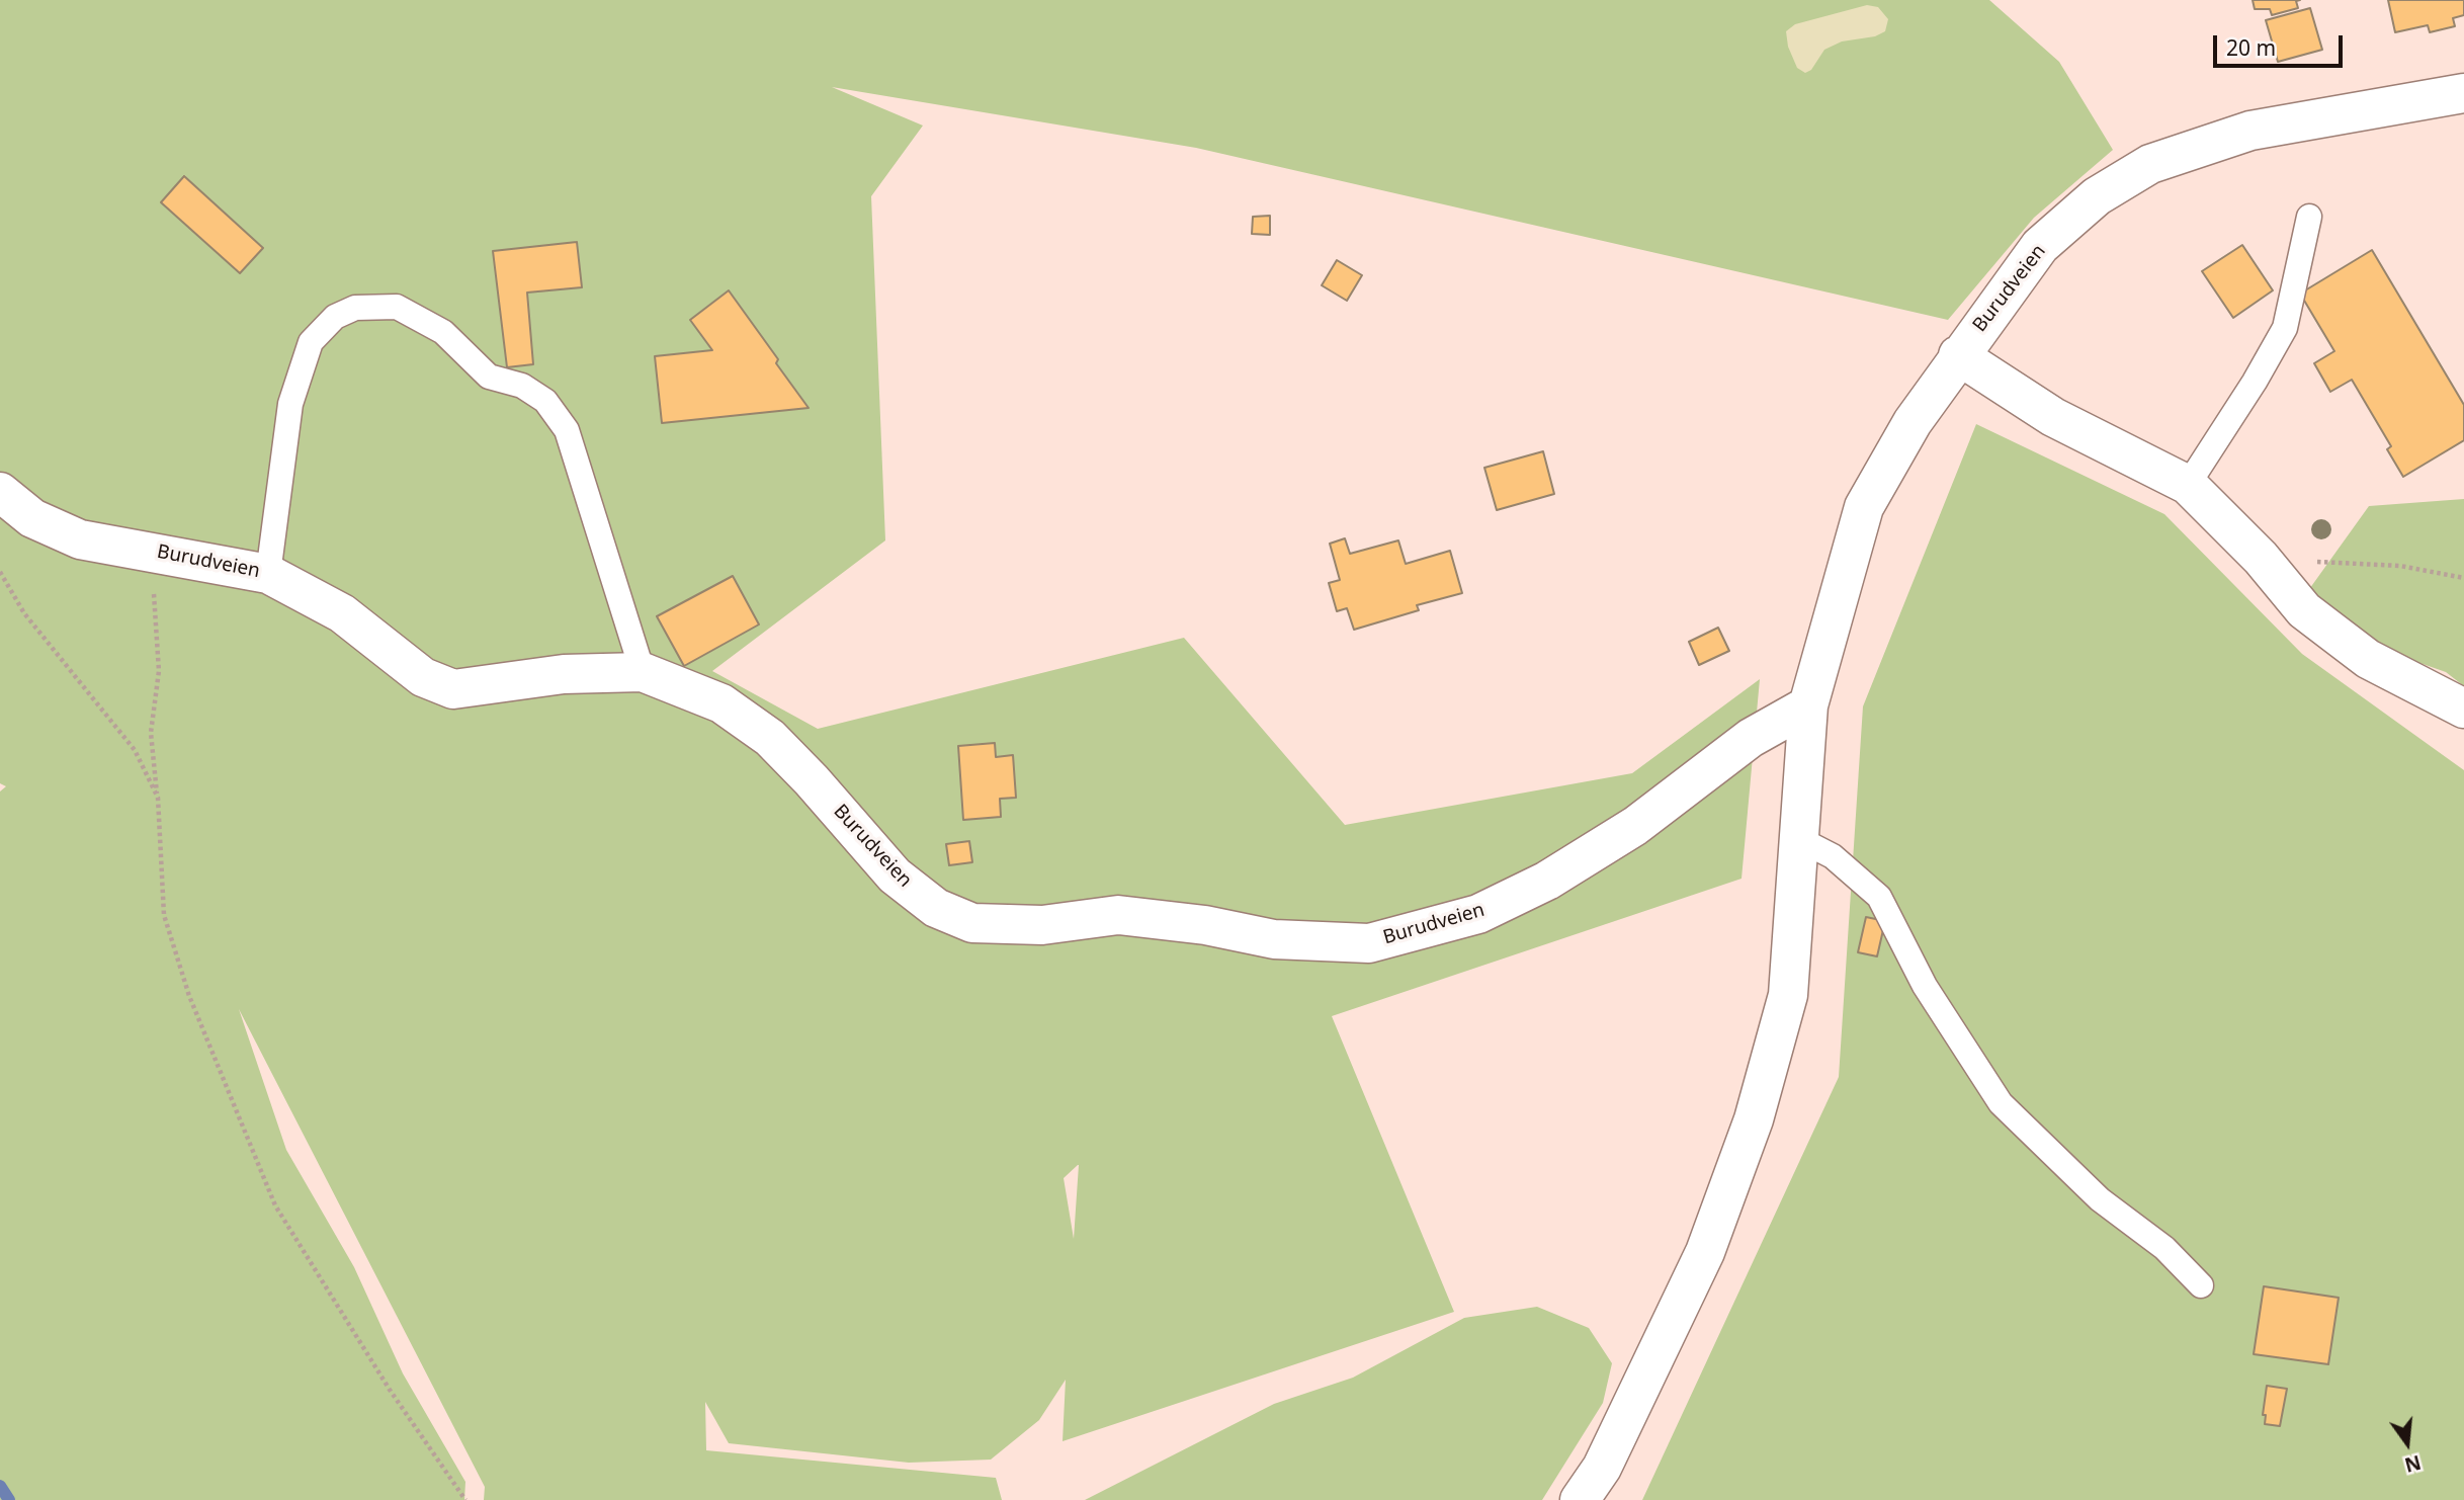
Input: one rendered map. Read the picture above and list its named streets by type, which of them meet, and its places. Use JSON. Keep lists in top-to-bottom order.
{
  "streets": {
    "street": ["Burudveien"]
  },
  "scale_bar": "20 m",
  "north": "bottom"
}
